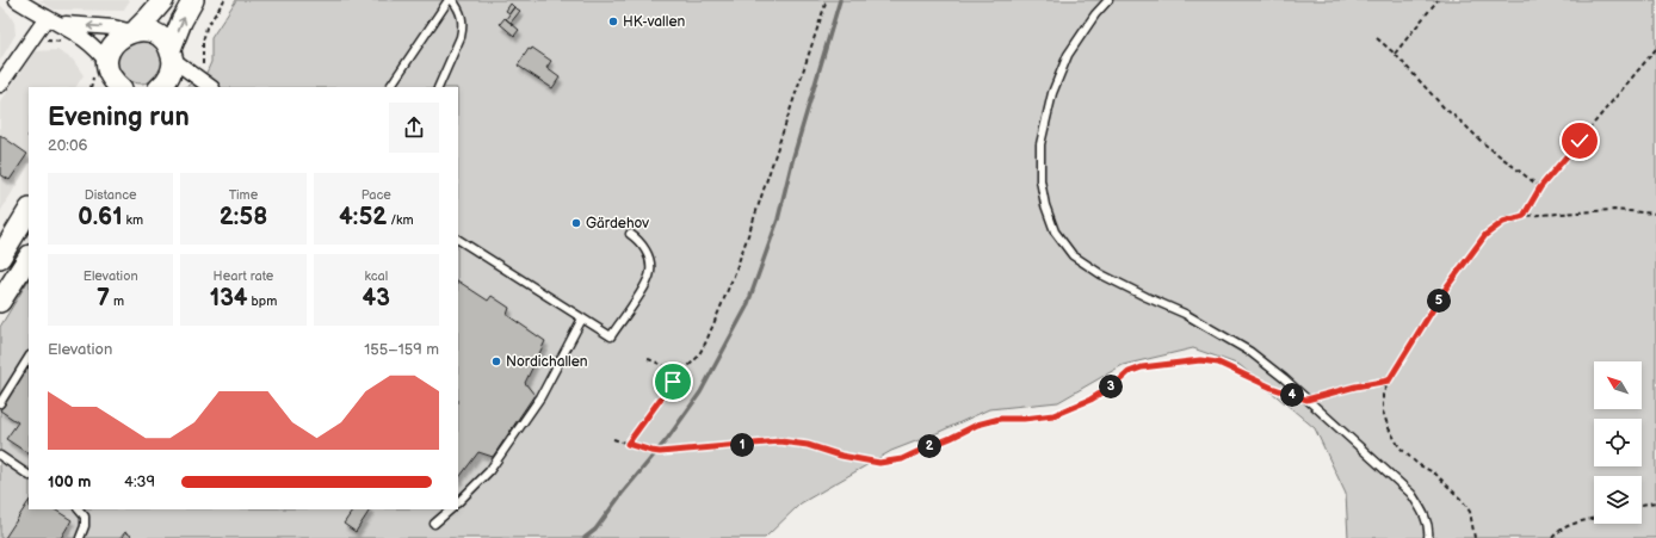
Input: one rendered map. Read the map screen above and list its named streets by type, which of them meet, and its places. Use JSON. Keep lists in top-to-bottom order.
{
  "places": ["HK-vallen", "Gärdehov", "Nordichallen"],
  "north": "top left",
  "page": {
    "heading": ["Evening run", "20:06"],
    "stats": [
      ["Distance", "0.61 km"],
      ["Time", "2:58"],
      ["Pace", "4:52 /km"],
      ["Elevation", "7 m"],
      ["Heart rate", "134 bpm"],
      ["kcal", "43"]
    ],
    "pins": [
      "5",
      "3",
      "4",
      "1",
      "2"
    ],
    "chart": ["Elevation", "155–159 m"],
    "list": [
      {
        "name": "100 m",
        "note": "4:39"
      }
    ]
  }
}
